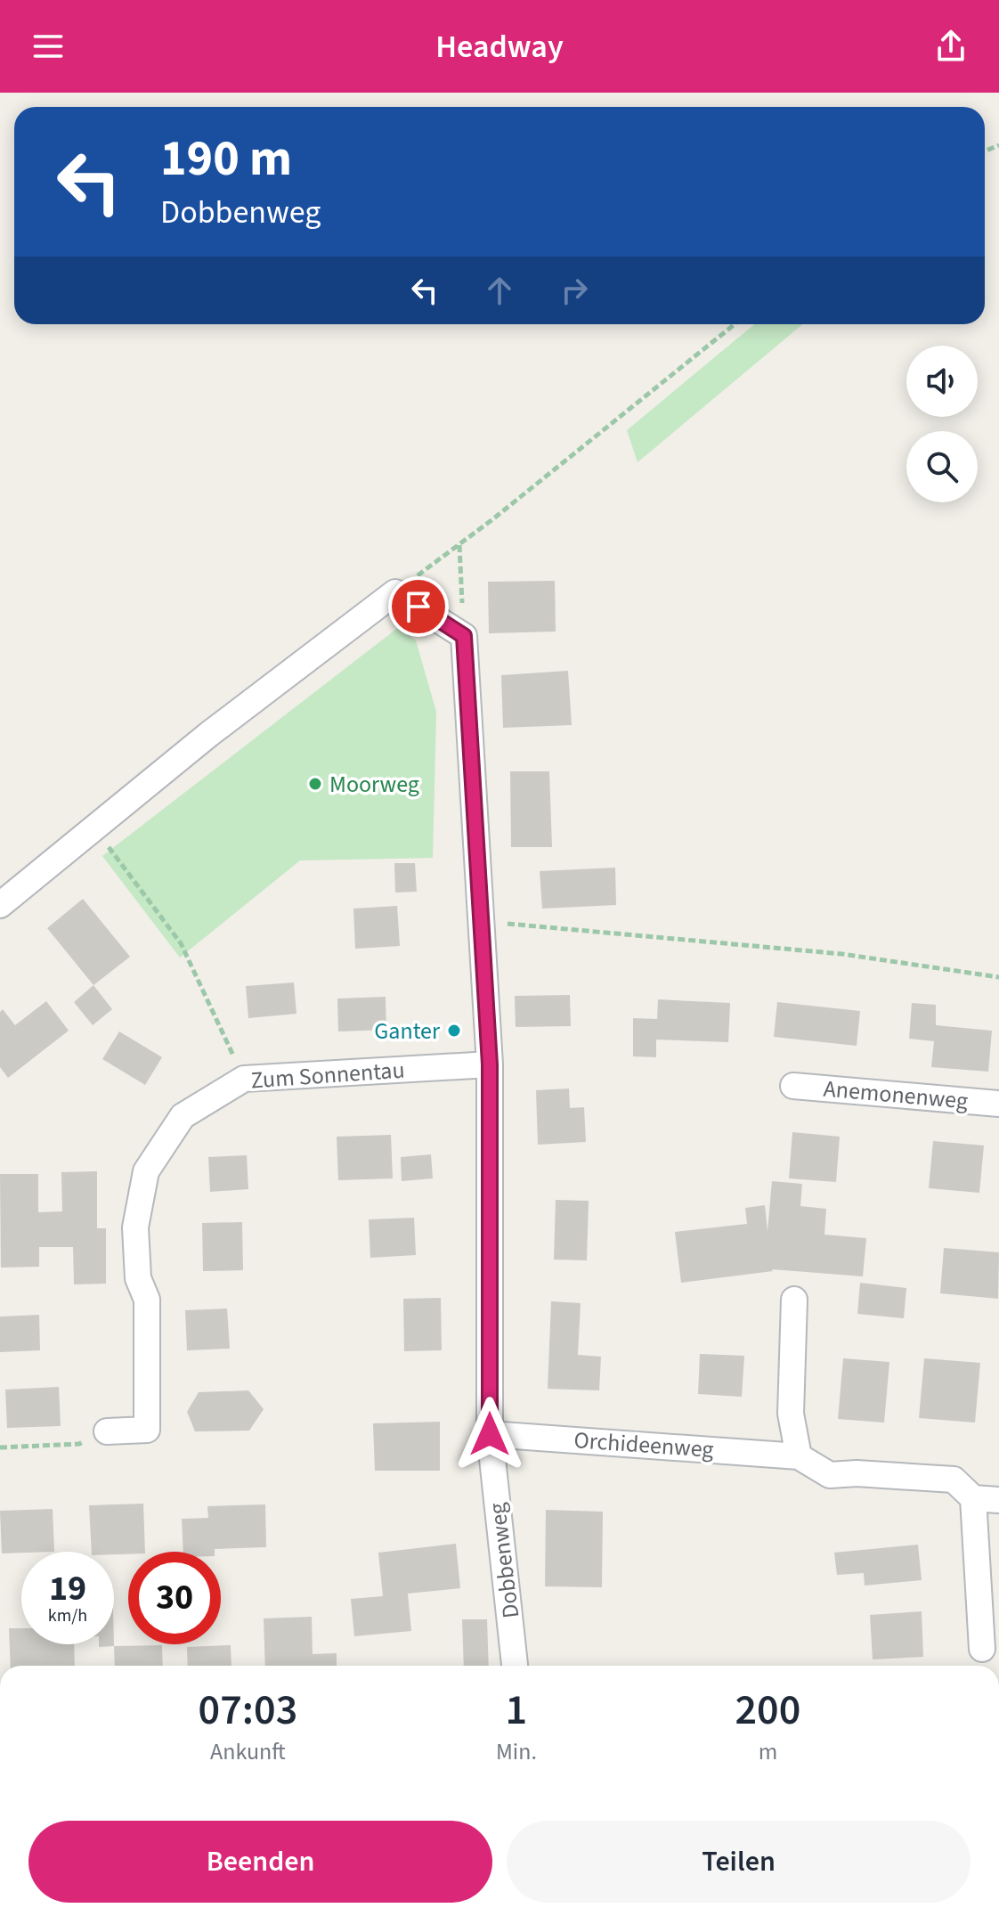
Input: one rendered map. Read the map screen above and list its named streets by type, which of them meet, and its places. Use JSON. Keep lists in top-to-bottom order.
{
  "streets": {
    "street": [
      "Zum Sonnentau",
      "Anemonenweg",
      "Orchideenweg",
      "Dobbenweg"
    ]
  },
  "crossings": [
    ["Zum Sonnentau", "Dobbenweg"],
    ["Orchideenweg", "Dobbenweg"]
  ],
  "places": ["Moorweg", "Ganter"],
  "page": {
    "header": "Headway",
    "turn": ["190 m", "Dobbenweg"],
    "speed": "19 km/h",
    "limit": "30",
    "eta": [
      "07:03",
      "Ankunft",
      "1",
      "Min.",
      "200",
      "m"
    ],
    "buttons": ["Beenden", "Teilen"]
  }
}
